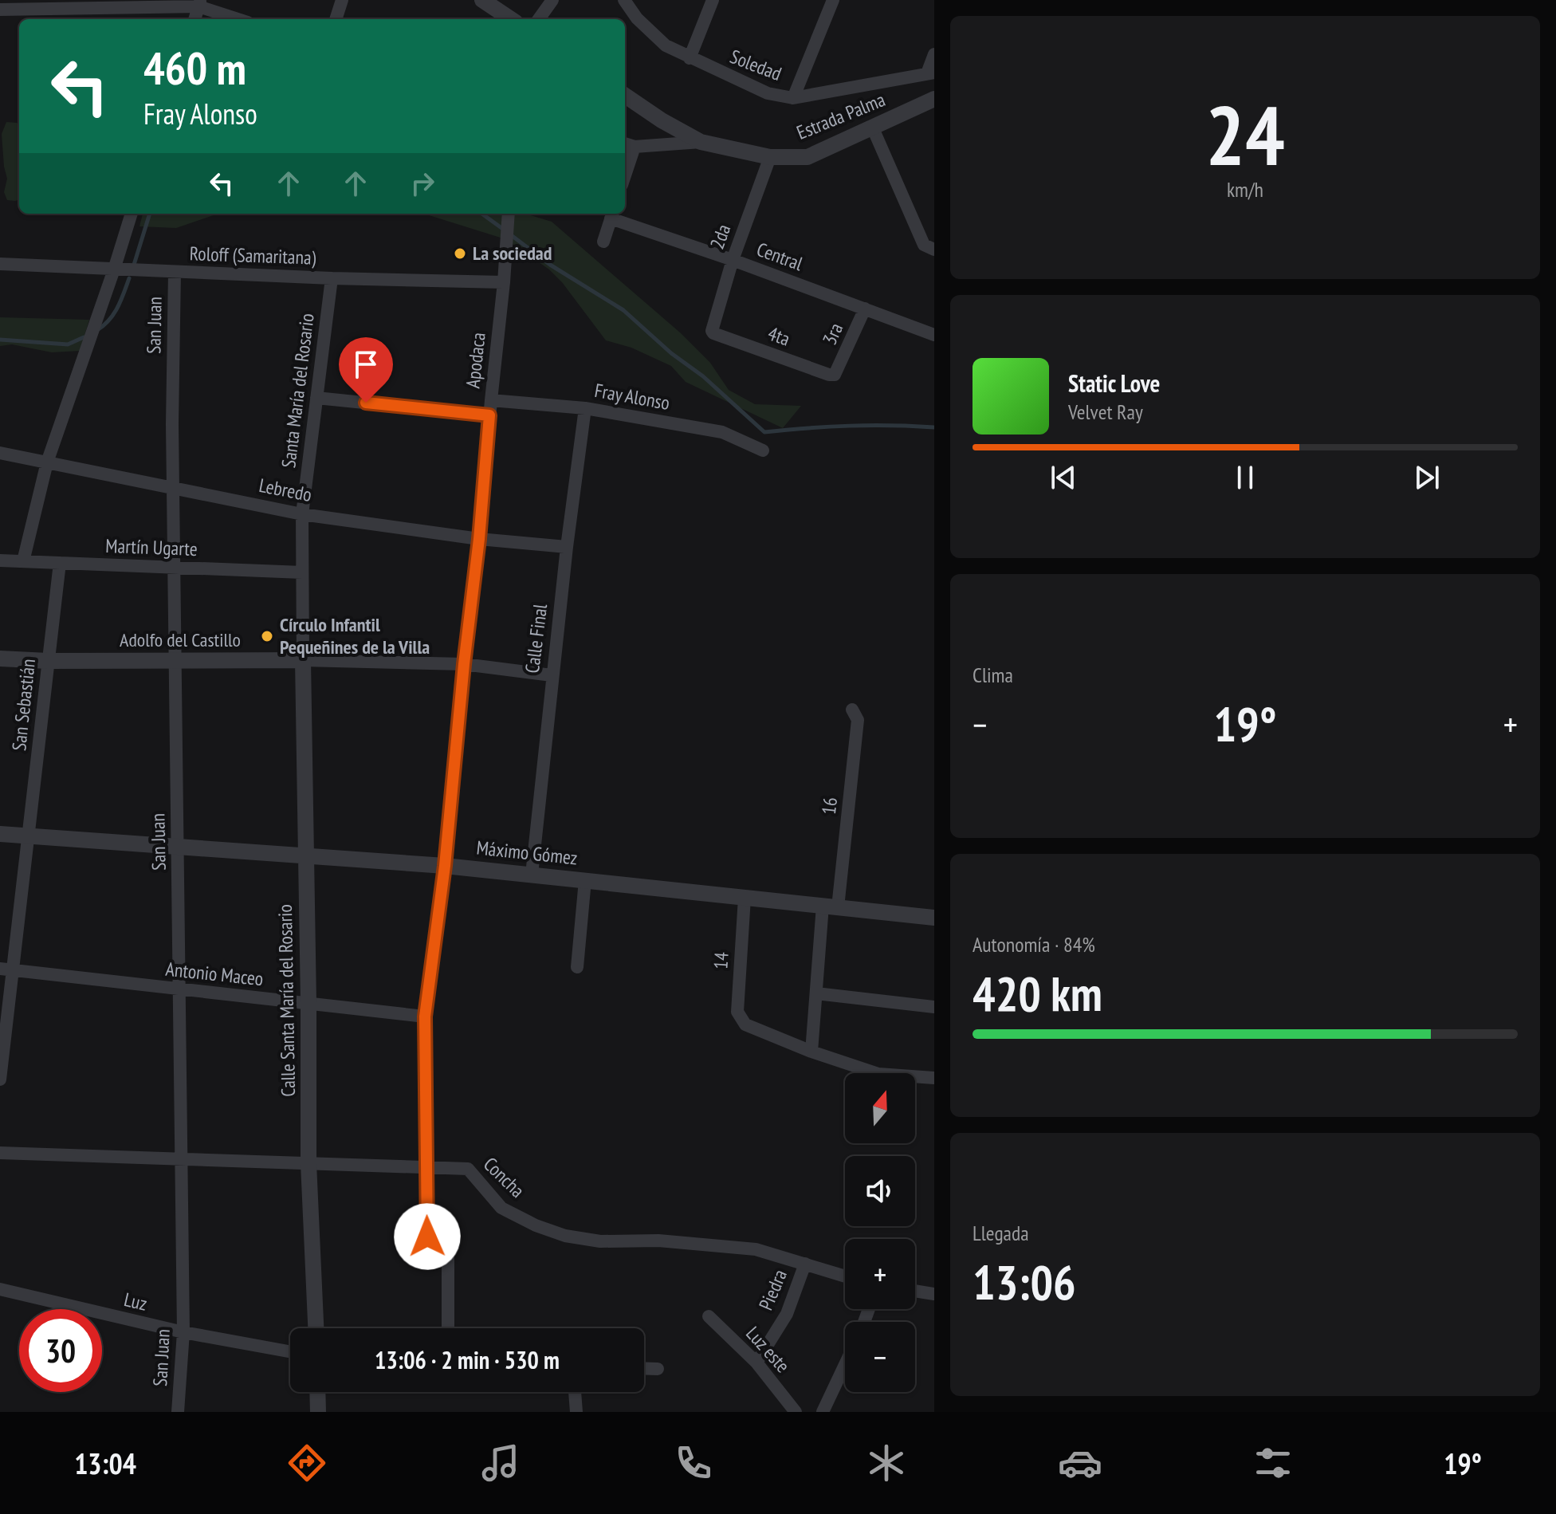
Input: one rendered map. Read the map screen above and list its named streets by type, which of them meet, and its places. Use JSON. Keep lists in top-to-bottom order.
{
  "streets": {
    "street": [
      "Soledad",
      "Estrada Palma",
      "2da",
      "Roloff (Samaritana)",
      "Central",
      "San Juan",
      "3ra",
      "4ta",
      "Apodaca",
      "Santa María del Rosario",
      "Fray Alonso",
      "Lebredo",
      "Martín Ugarte",
      "Calle Final",
      "Adolfo del Castillo",
      "San Sebastián",
      "16",
      "Máximo Gómez",
      "14",
      "Antonio Maceo",
      "Calle Santa María del Rosario",
      "Concha",
      "Piedra",
      "Luz",
      "Luz este"
    ]
  },
  "crossings": [
    ["Estrada Palma", "2da"],
    ["2da", "Central"],
    ["2da", "4ta"],
    ["Roloff (Samaritana)", "San Juan"],
    ["Roloff (Samaritana)", "Apodaca"],
    ["Roloff (Samaritana)", "Santa María del Rosario"],
    ["Central", "3ra"],
    ["San Juan", "Lebredo"],
    ["San Juan", "Martín Ugarte"],
    ["San Juan", "Adolfo del Castillo"],
    ["San Juan", "Máximo Gómez"],
    ["San Juan", "Antonio Maceo"],
    ["San Juan", "Concha"],
    ["San Juan", "Luz"],
    ["3ra", "4ta"],
    ["Apodaca", "Fray Alonso"],
    ["Apodaca", "Lebredo"],
    ["Apodaca", "Adolfo del Castillo"],
    ["Apodaca", "Máximo Gómez"],
    ["Apodaca", "Antonio Maceo"],
    ["Apodaca", "Concha"],
    ["Santa María del Rosario", "Lebredo"],
    ["Santa María del Rosario", "Martín Ugarte"],
    ["Santa María del Rosario", "Adolfo del Castillo"],
    ["Santa María del Rosario", "Calle Santa María del Rosario"],
    ["Fray Alonso", "Calle Final"],
    ["Lebredo", "Calle Final"],
    ["Martín Ugarte", "San Sebastián"],
    ["Calle Final", "Adolfo del Castillo"],
    ["Calle Final", "Máximo Gómez"],
    ["Adolfo del Castillo", "San Sebastián"],
    ["Adolfo del Castillo", "Calle Santa María del Rosario"],
    ["San Sebastián", "Máximo Gómez"],
    ["San Sebastián", "Antonio Maceo"],
    ["16", "Máximo Gómez"],
    ["16", "14"],
    ["Máximo Gómez", "14"],
    ["Máximo Gómez", "Calle Santa María del Rosario"],
    ["Antonio Maceo", "Calle Santa María del Rosario"],
    ["Calle Santa María del Rosario", "Concha"],
    ["Concha", "Piedra"],
    ["Piedra", "Luz este"]
  ],
  "places": ["La sociedad", "Círculo Infantil Pequeñines de la Villa"],
  "north": "top",
  "page": {
    "tile": [
      ["24", "km/h"],
      "Clima",
      ["Autonomía · 84%", "420 km"],
      ["Llegada", "13:06"]
    ],
    "turn": ["460 m", "Fray Alonso"],
    "song": ["Static Love", "Velvet Ray"],
    "heat": ["−", "19°", "+"],
    "map_buttons": ["+", "−"],
    "limit": "30",
    "trip": "13:06 · 2 min · 530 m",
    "tabs": ["13:04", "19°"]
  }
}
